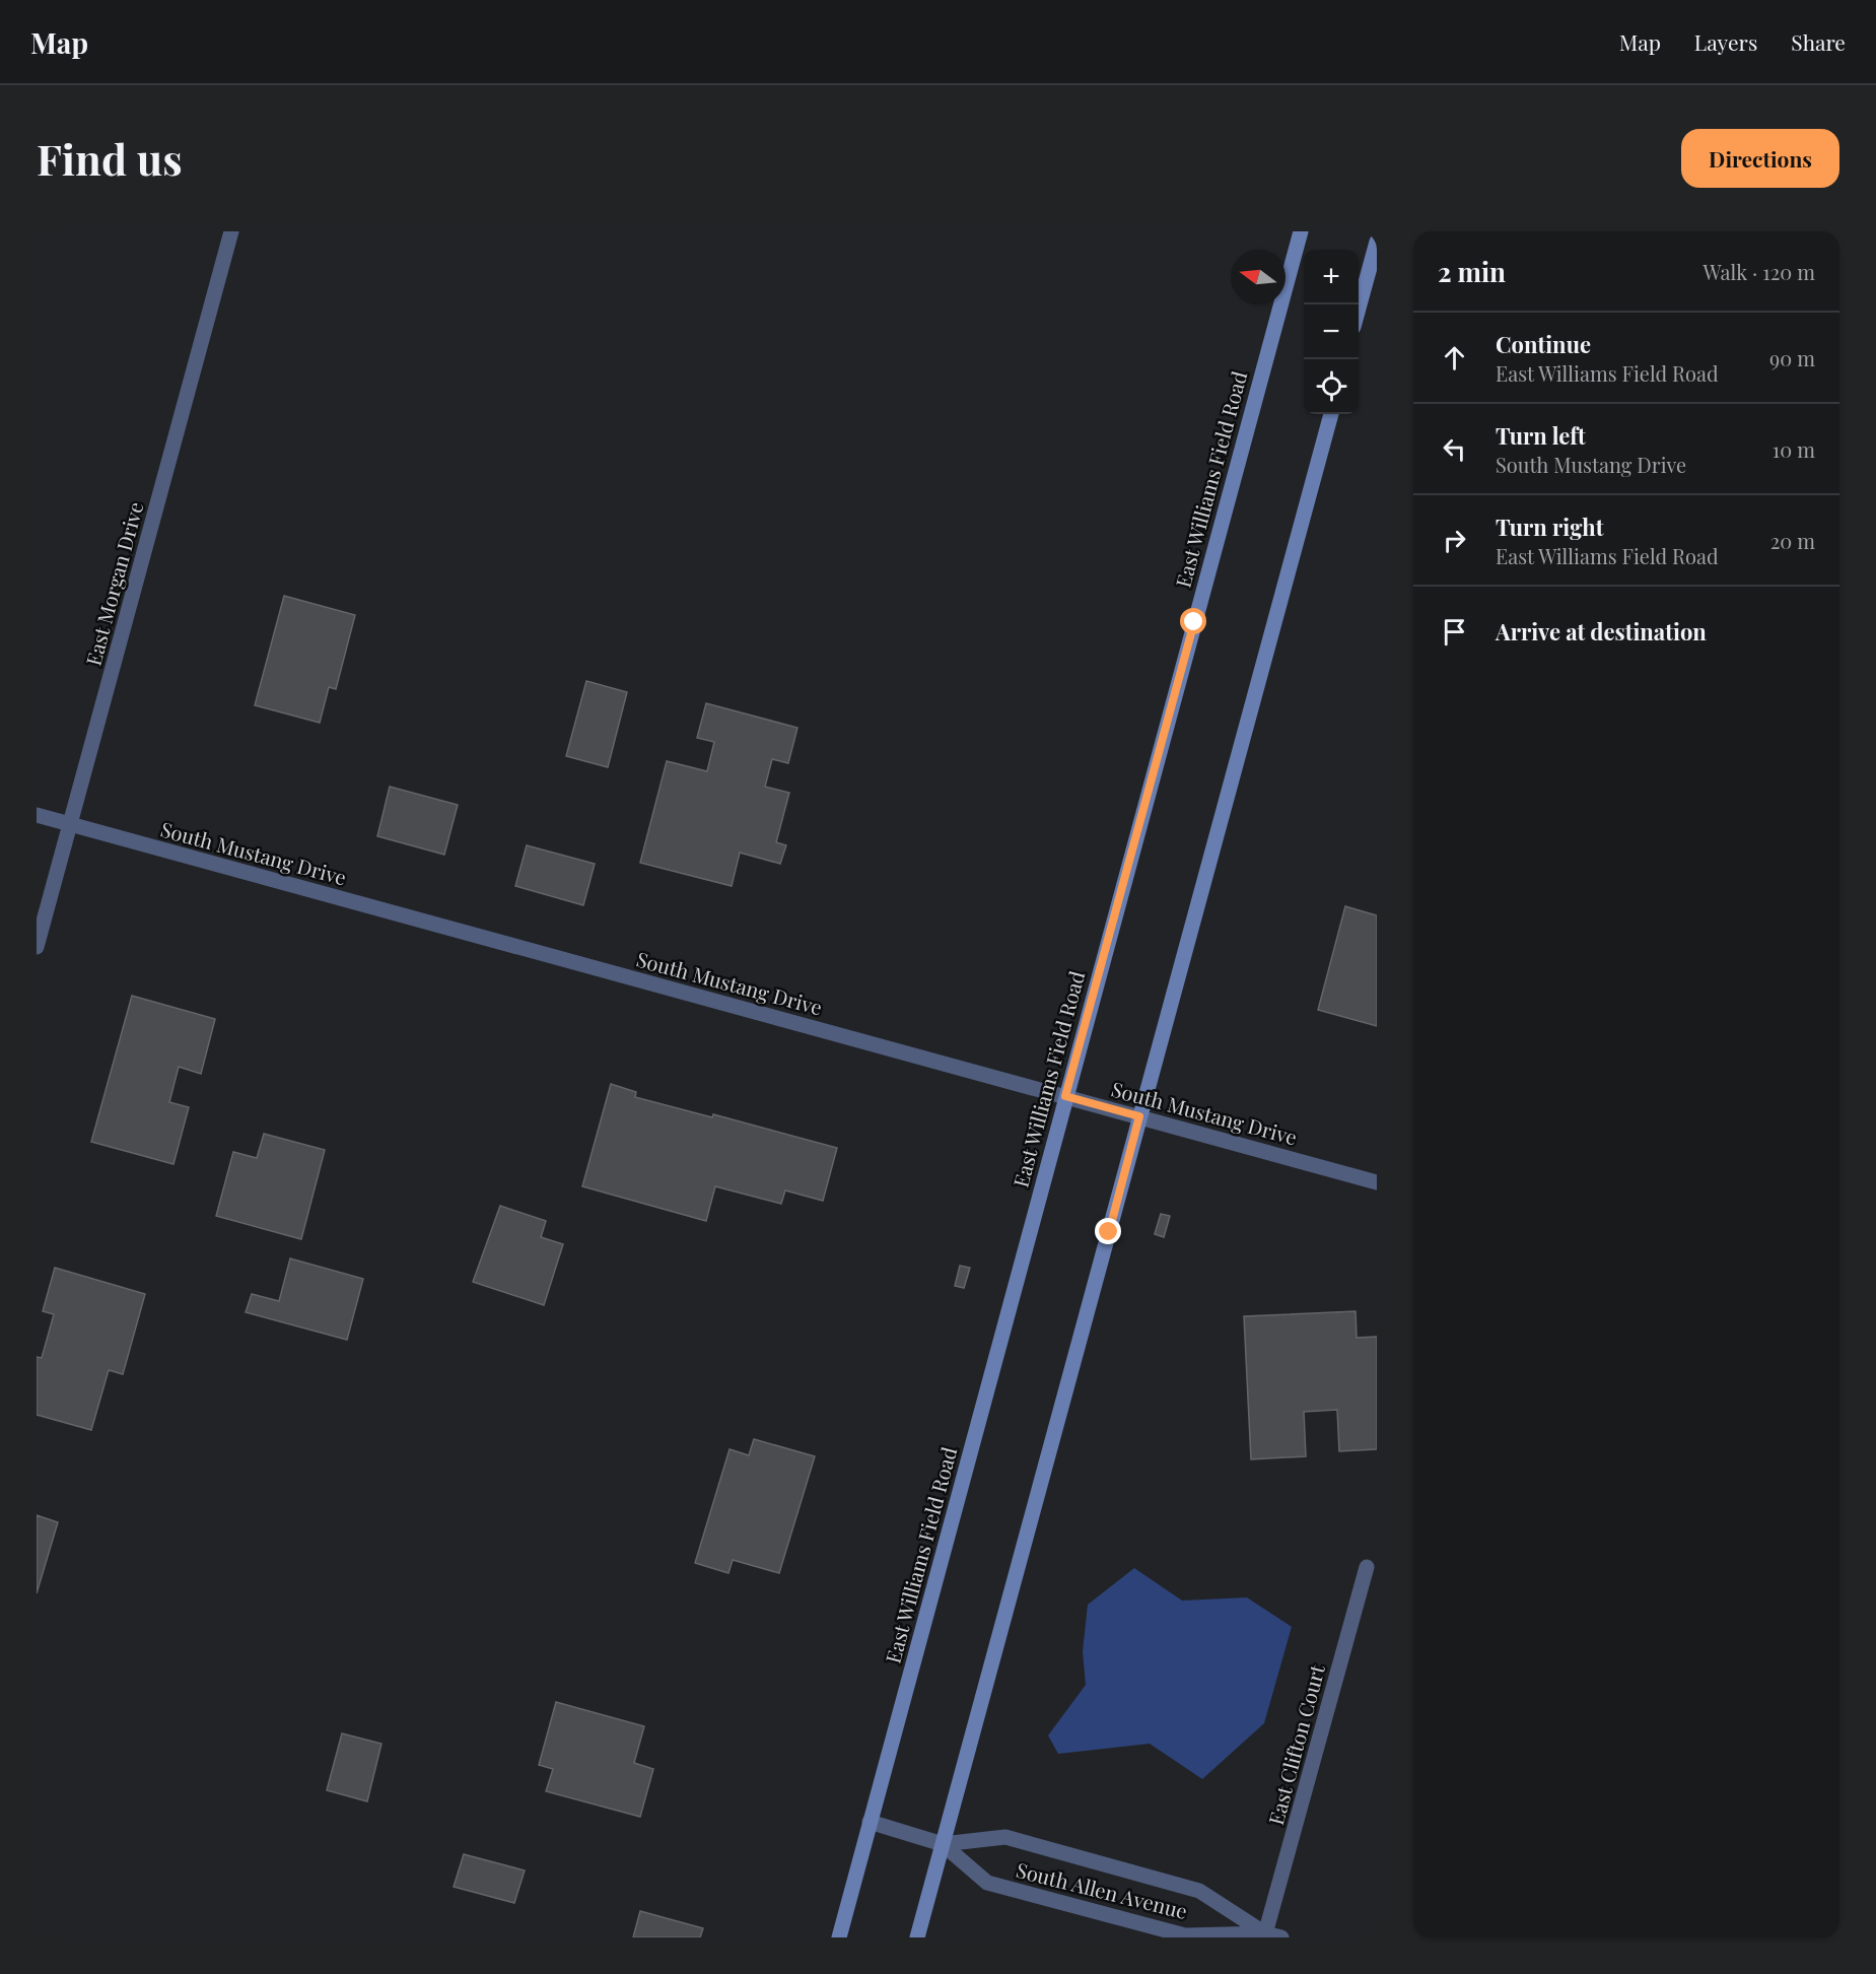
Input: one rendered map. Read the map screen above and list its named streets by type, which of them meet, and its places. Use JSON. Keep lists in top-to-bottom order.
{
  "streets": {
    "main road": ["East Williams Field Road"],
    "street": [
      "East Morgan Drive",
      "South Mustang Drive",
      "East Clifton Court",
      "South Allen Avenue"
    ]
  },
  "crossings": [
    ["East Williams Field Road", "South Mustang Drive"],
    ["East Williams Field Road", "South Allen Avenue"],
    ["East Morgan Drive", "South Mustang Drive"],
    ["East Clifton Court", "South Allen Avenue"]
  ],
  "north": "left",
  "page": {
    "header": "Map",
    "nav": ["Map", "Layers", "Share"],
    "buttons": "Directions",
    "title": "Find us",
    "heading": ["2 min", "Walk · 120 m"],
    "map_buttons": ["+", "−"],
    "list": [
      ["Continue", "East Williams Field Road", "90 m"],
      ["Turn left", "South Mustang Drive", "10 m"],
      ["Turn right", "East Williams Field Road", "20 m"],
      "Arrive at destination"
    ]
  }
}
